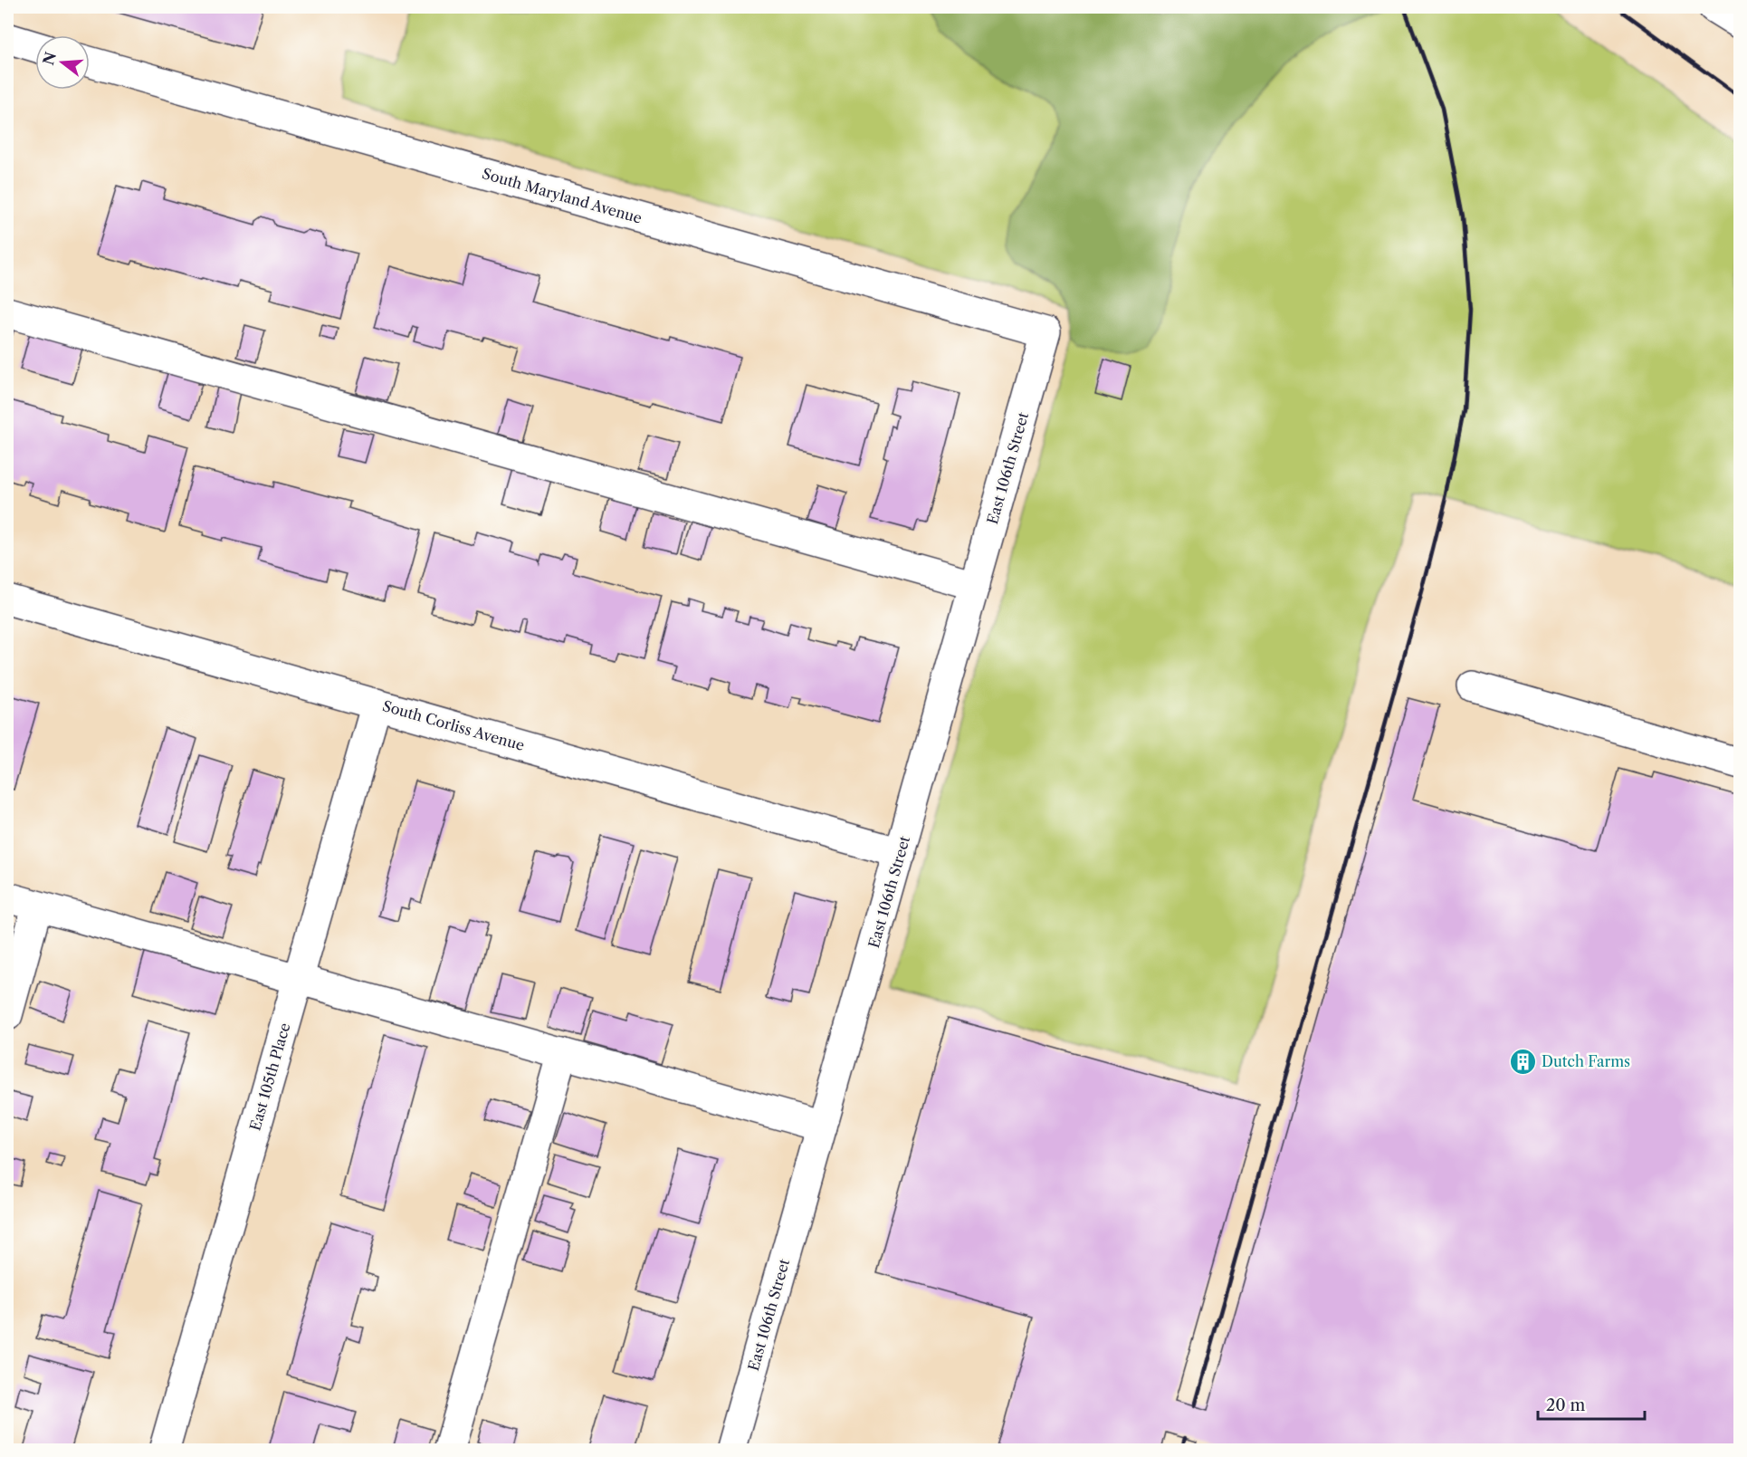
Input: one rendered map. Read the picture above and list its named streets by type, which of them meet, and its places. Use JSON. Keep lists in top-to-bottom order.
{
  "streets": {
    "street": [
      "South Maryland Avenue",
      "East 106th Street",
      "South Corliss Avenue",
      "East 105th Place"
    ]
  },
  "crossings": [
    ["South Maryland Avenue", "East 106th Street"],
    ["East 106th Street", "South Corliss Avenue"],
    ["South Corliss Avenue", "East 105th Place"]
  ],
  "places": {
    "building": ["Dutch Farms"]
  },
  "scale_bar": "20 m",
  "north": "left"
}
